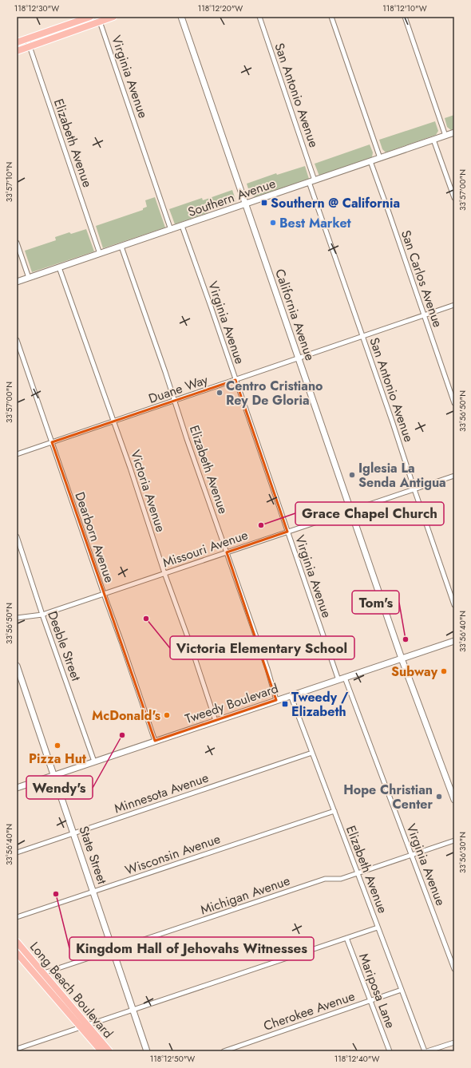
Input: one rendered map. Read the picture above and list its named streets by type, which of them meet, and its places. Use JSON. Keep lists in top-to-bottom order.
{
  "streets": {
    "main road": [
      "Southern Avenue",
      "California Avenue",
      "Tweedy Boulevard",
      "State Street",
      "Long Beach Boulevard"
    ],
    "street": [
      "Virginia Avenue",
      "San Antonio Avenue",
      "Elizabeth Avenue",
      "San Carlos Avenue",
      "Duane Way",
      "Victoria Avenue",
      "Dearborn Avenue",
      "Missouri Avenue",
      "Deeble Street",
      "Minnesota Avenue",
      "Wisconsin Avenue",
      "Michigan Avenue",
      "Mariposa Lane",
      "Cherokee Avenue"
    ]
  },
  "crossings": [
    ["Virginia Avenue", "Southern Avenue"],
    ["Virginia Avenue", "Duane Way"],
    ["Virginia Avenue", "Missouri Avenue"],
    ["Virginia Avenue", "Tweedy Boulevard"],
    ["Virginia Avenue", "Michigan Avenue"],
    ["San Antonio Avenue", "Southern Avenue"],
    ["San Antonio Avenue", "Duane Way"],
    ["San Antonio Avenue", "Missouri Avenue"],
    ["Elizabeth Avenue", "Southern Avenue"],
    ["Elizabeth Avenue", "Duane Way"],
    ["Elizabeth Avenue", "Missouri Avenue"],
    ["Elizabeth Avenue", "Tweedy Boulevard"],
    ["Elizabeth Avenue", "Minnesota Avenue"],
    ["Elizabeth Avenue", "Wisconsin Avenue"],
    ["Elizabeth Avenue", "Michigan Avenue"],
    ["Elizabeth Avenue", "Cherokee Avenue"],
    ["Southern Avenue", "San Carlos Avenue"],
    ["Southern Avenue", "California Avenue"],
    ["Southern Avenue", "Victoria Avenue"],
    ["San Carlos Avenue", "Duane Way"],
    ["California Avenue", "Duane Way"],
    ["California Avenue", "Missouri Avenue"],
    ["California Avenue", "Tweedy Boulevard"],
    ["Duane Way", "Victoria Avenue"],
    ["Duane Way", "Dearborn Avenue"],
    ["Victoria Avenue", "Missouri Avenue"],
    ["Victoria Avenue", "Tweedy Boulevard"],
    ["Dearborn Avenue", "Missouri Avenue"],
    ["Dearborn Avenue", "Tweedy Boulevard"],
    ["Missouri Avenue", "Deeble Street"],
    ["Deeble Street", "Tweedy Boulevard"],
    ["Tweedy Boulevard", "State Street"],
    ["Minnesota Avenue", "State Street"],
    ["Wisconsin Avenue", "State Street"],
    ["State Street", "Michigan Avenue"],
    ["Michigan Avenue", "Long Beach Boulevard"],
    ["Mariposa Lane", "Cherokee Avenue"]
  ],
  "places": {
    "transit": ["Southern @ California", "Tweedy / Elizabeth"],
    "other": [
      "Best Market",
      "Centro Cristiano Rey De Gloria",
      "Iglesia La Senda Antigua",
      "Grace Chapel Church",
      "Victoria Elementary School",
      "Tom's",
      "Subway",
      "McDonald's",
      "Wendy's",
      "Pizza Hut",
      "Hope Christian Center",
      "Kingdom Hall of Jehovahs Witnesses"
    ]
  },
  "coordinates": [
    "118°12'30\"W",
    "118°12'20\"W",
    "118°12'10\"W",
    "33°57'10\"N",
    "33°57'00\"N",
    "33°56'50\"N",
    "33°56'40\"N",
    "33°56'30\"N",
    "118°12'50\"W",
    "118°12'40\"W"
  ]
}
